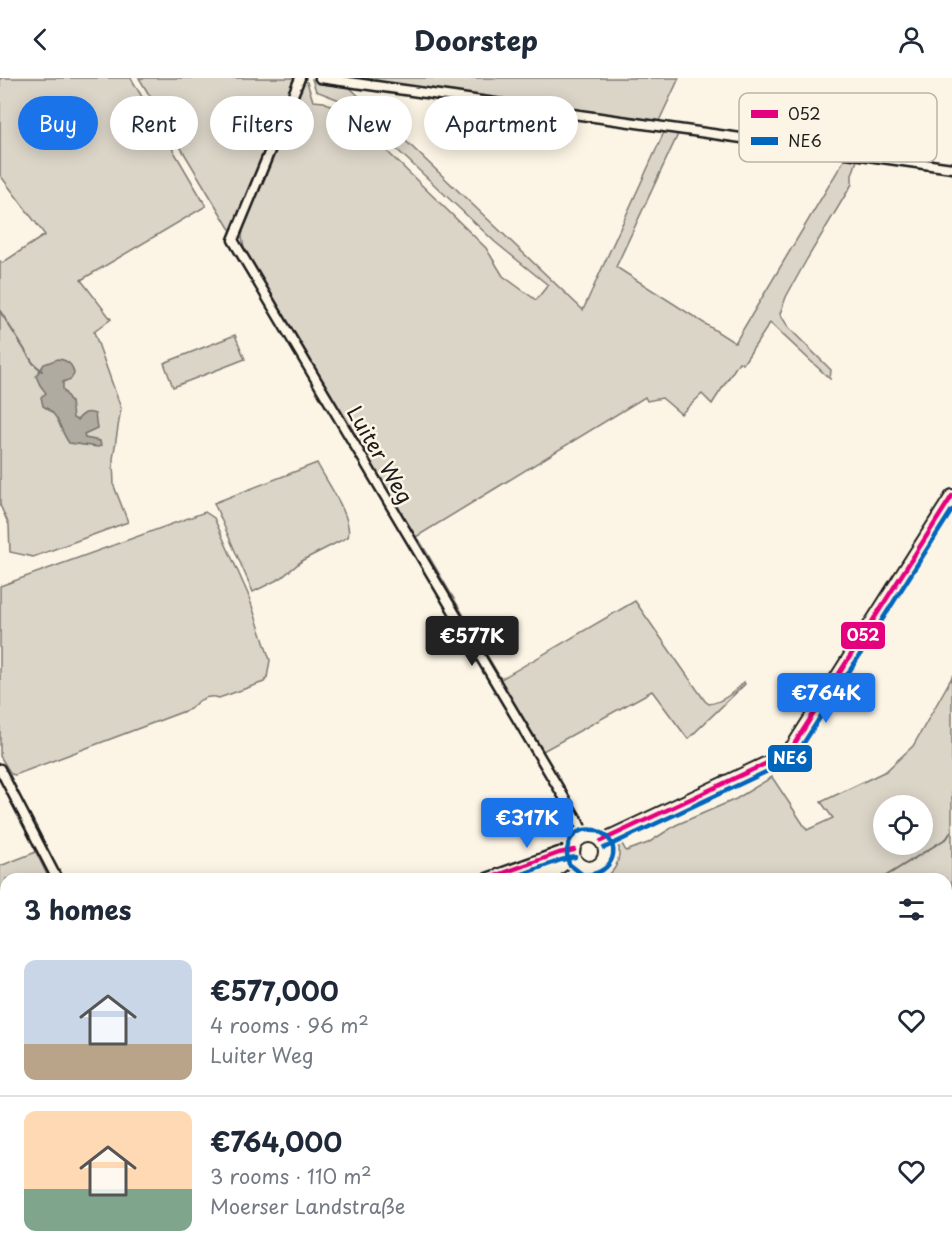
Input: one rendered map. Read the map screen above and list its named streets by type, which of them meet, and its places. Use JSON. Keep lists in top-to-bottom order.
{
  "streets": {
    "street": ["Luiter Weg"]
  },
  "lines": ["transit line 052", "transit line NE6"],
  "legend": ["052", "NE6"],
  "page": {
    "header": "Doorstep",
    "chip": [
      "Buy",
      "Rent",
      "Filters",
      "New",
      "Apartment"
    ],
    "price": ["€577K", "€764K", "€317K"],
    "heading": "3 homes",
    "list": [
      {
        "name": "€577,000",
        "note": "4 rooms · 96 m² · Luiter Weg"
      },
      {
        "name": "€764,000",
        "note": "3 rooms · 110 m² · Moerser Landstraße"
      }
    ]
  }
}
